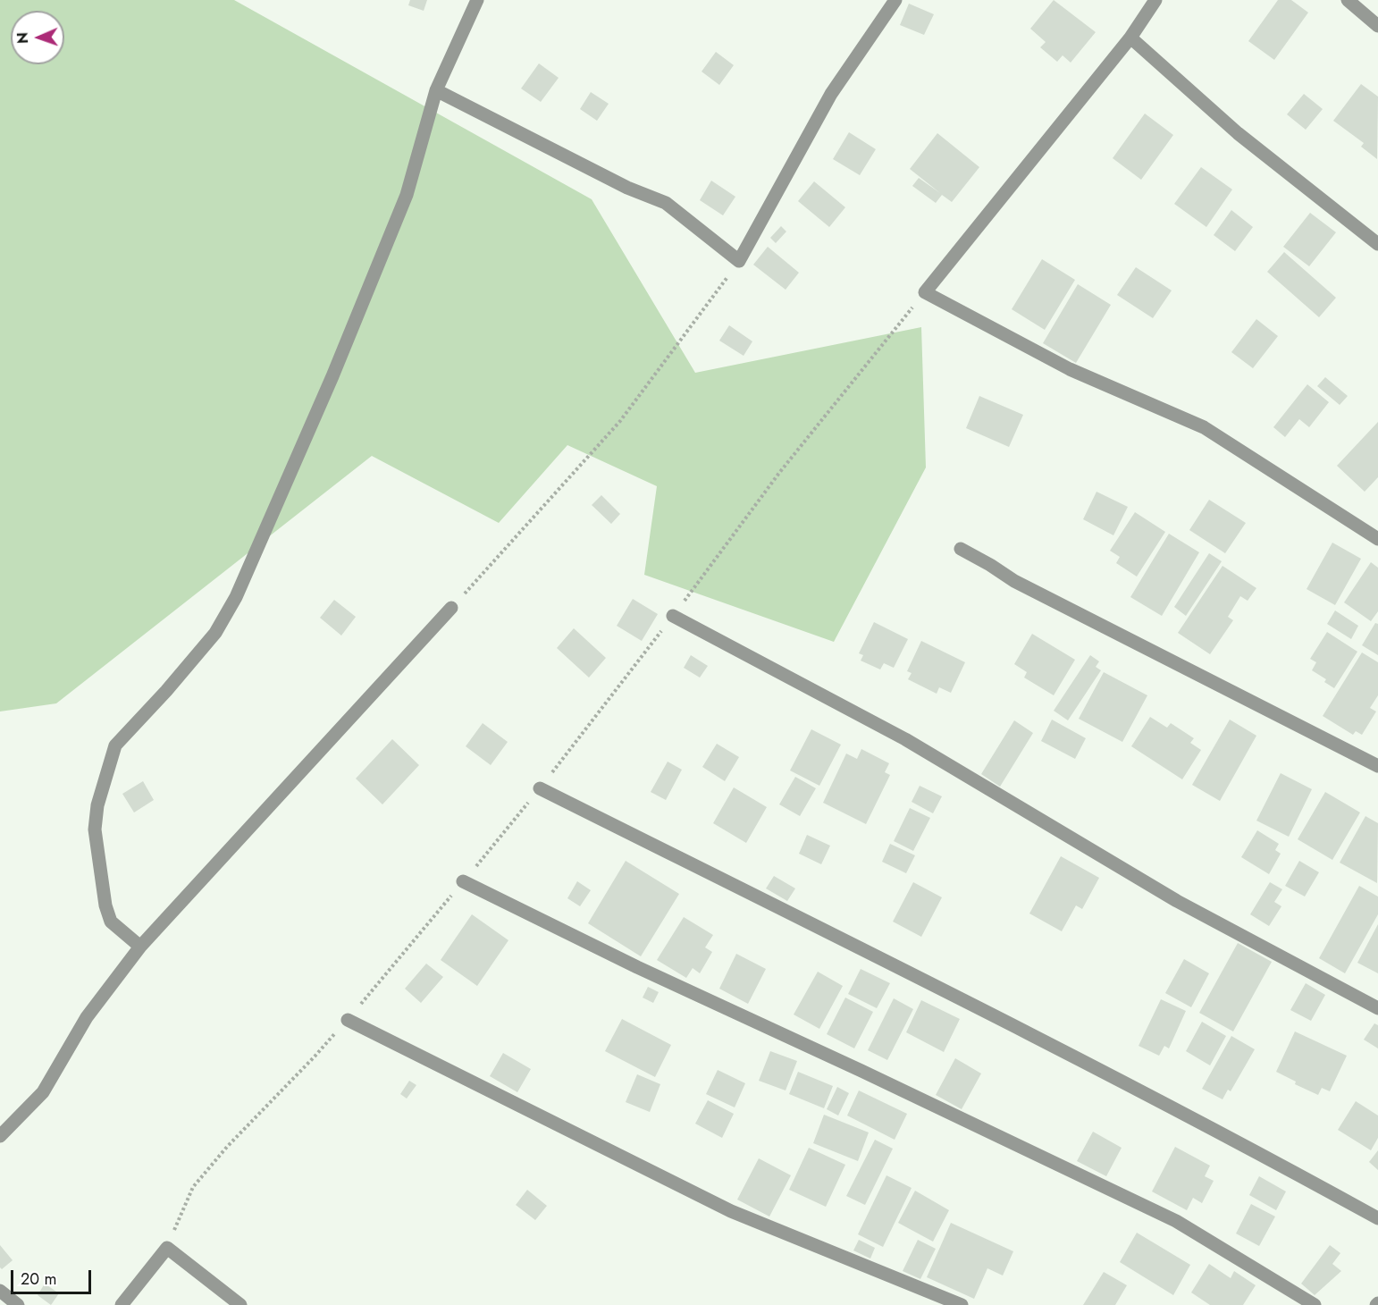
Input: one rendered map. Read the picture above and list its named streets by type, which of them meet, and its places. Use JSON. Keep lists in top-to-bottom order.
{
  "scale_bar": "20 m",
  "north": "left"
}
